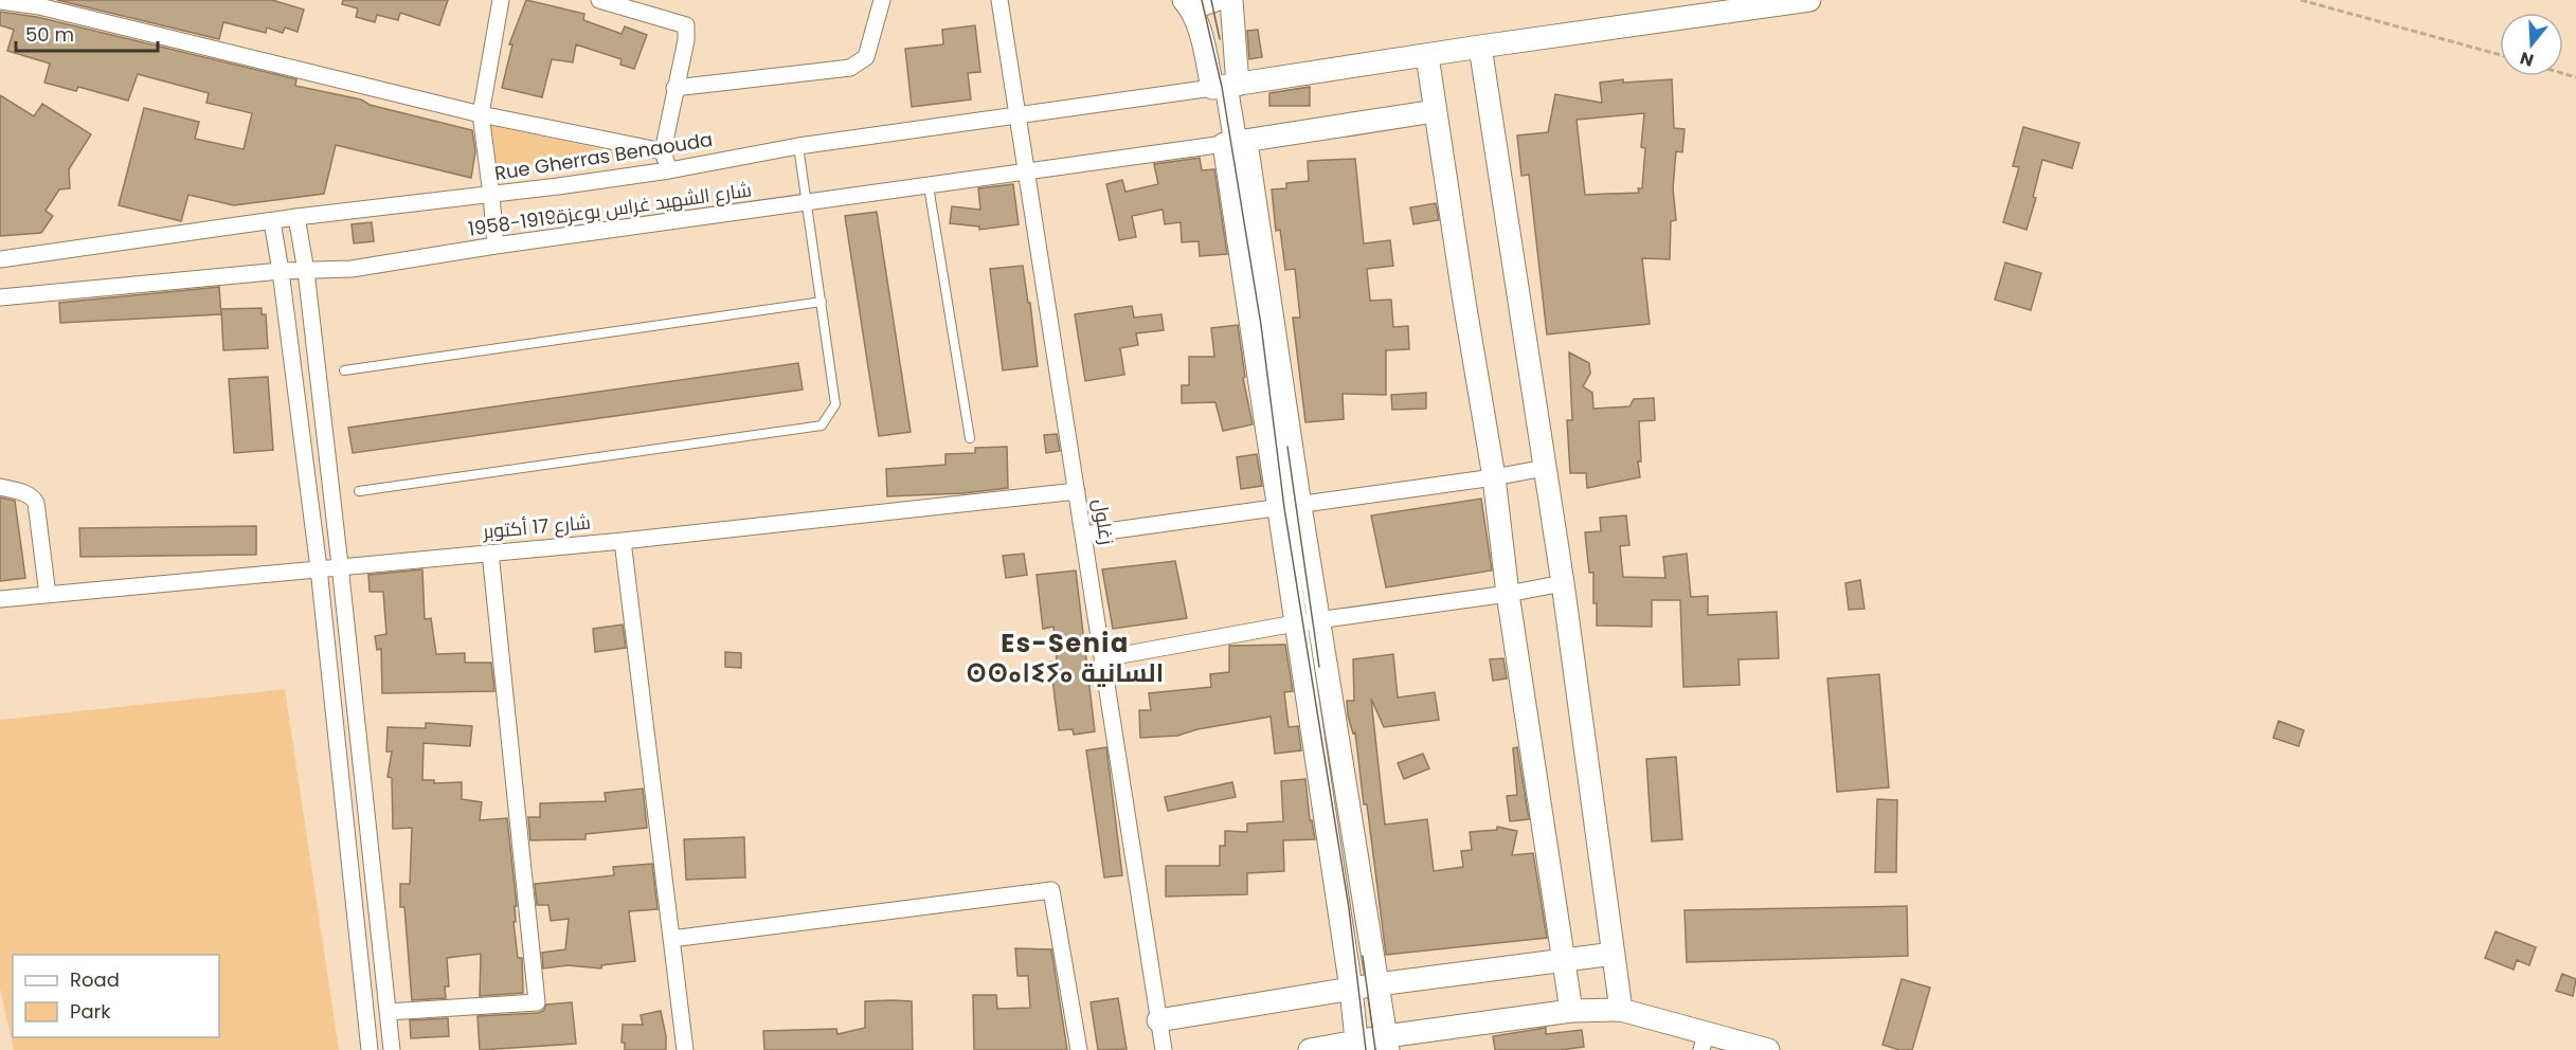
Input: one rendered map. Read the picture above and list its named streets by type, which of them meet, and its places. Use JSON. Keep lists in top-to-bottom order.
{
  "streets": {
    "street": [
      "Rue Gherras Benaouda",
      "شارع الشهيد غراس بوعزة1919-1958",
      "زغلول",
      "شارع 17 أكتوبر"
    ]
  },
  "crossings": [
    ["Rue Gherras Benaouda", "زغلول"],
    ["شارع الشهيد غراس بوعزة1919-1958", "زغلول"],
    ["زغلول", "شارع 17 أكتوبر"]
  ],
  "districts": ["Es-Senia ⵙⵙⴰⵏⵉⵢⴰ السانية"],
  "legend": ["Road", "Park"],
  "scale_bar": "50 m",
  "north": "bottom"
}
